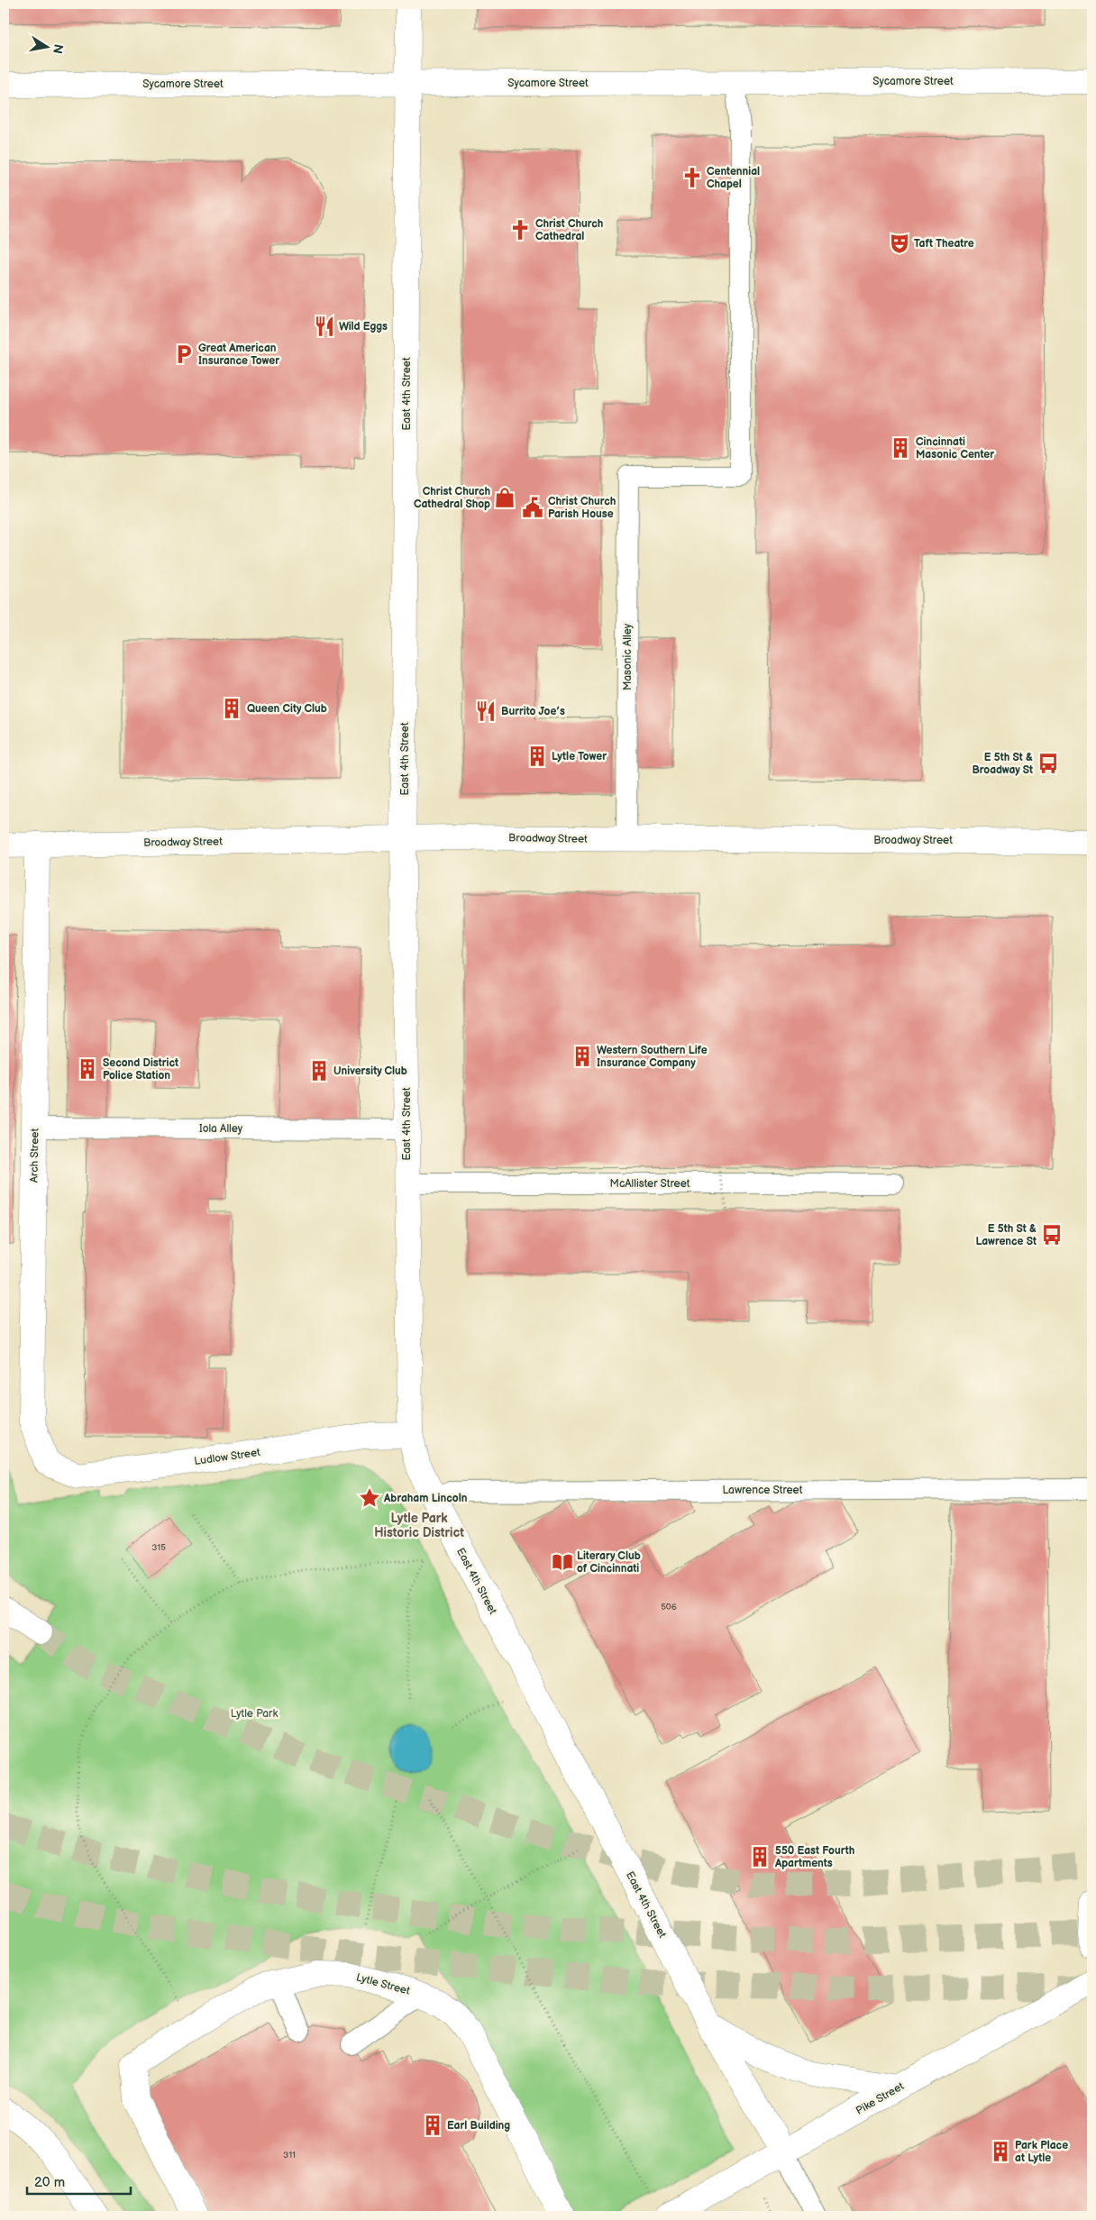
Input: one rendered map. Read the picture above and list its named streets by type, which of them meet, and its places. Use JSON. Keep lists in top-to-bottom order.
{
  "streets": {
    "main road": [
      "Sycamore Street",
      "East 4th Street",
      "Broadway Street",
      "Arch Street",
      "Ludlow Street",
      "Lytle Street",
      "Pike Street"
    ],
    "lane": [
      "Masonic Alley",
      "Iola Alley",
      "McAllister Street",
      "Lawrence Street"
    ]
  },
  "crossings": [
    ["Sycamore Street", "East 4th Street"],
    ["Sycamore Street", "Masonic Alley"],
    ["East 4th Street", "Broadway Street"],
    ["East 4th Street", "Iola Alley"],
    ["East 4th Street", "McAllister Street"],
    ["East 4th Street", "Ludlow Street"],
    ["East 4th Street", "Lawrence Street"],
    ["East 4th Street", "Pike Street"],
    ["Masonic Alley", "Broadway Street"],
    ["Broadway Street", "Arch Street"],
    ["Iola Alley", "Arch Street"],
    ["Arch Street", "Ludlow Street"]
  ],
  "districts": ["Lytle Park Historic District"],
  "parks": ["Lytle Park"],
  "places": {
    "church": ["Centennial Chapel", "Christ Church Cathedral"],
    "theatre": ["Taft Theatre"],
    "restaurant": ["Wild Eggs", "Burrito Joe’s"],
    "parking": ["Great American Insurance Tower"],
    "building": [
      "Cincinnati Masonic Center",
      "Queen City Club",
      "Lytle Tower",
      "Western Southern Life Insurance Company",
      "Second District Police Station",
      "University Club",
      "550 East Fourth Apartments",
      "Earl Building",
      "Park Place at Lytle"
    ],
    "shop": ["Christ Church Cathedral Shop"],
    "public building": ["Christ Church Parish House"],
    "bus stop": ["E 5th St & Broadway St", "E 5th St & Lawrence St"],
    "place": ["Abraham Lincoln"],
    "library": ["Literary Club of Cincinnati"]
  },
  "house_numbers": ["315", "506", "311"],
  "scale_bar": "20 m",
  "north": "right"
}
